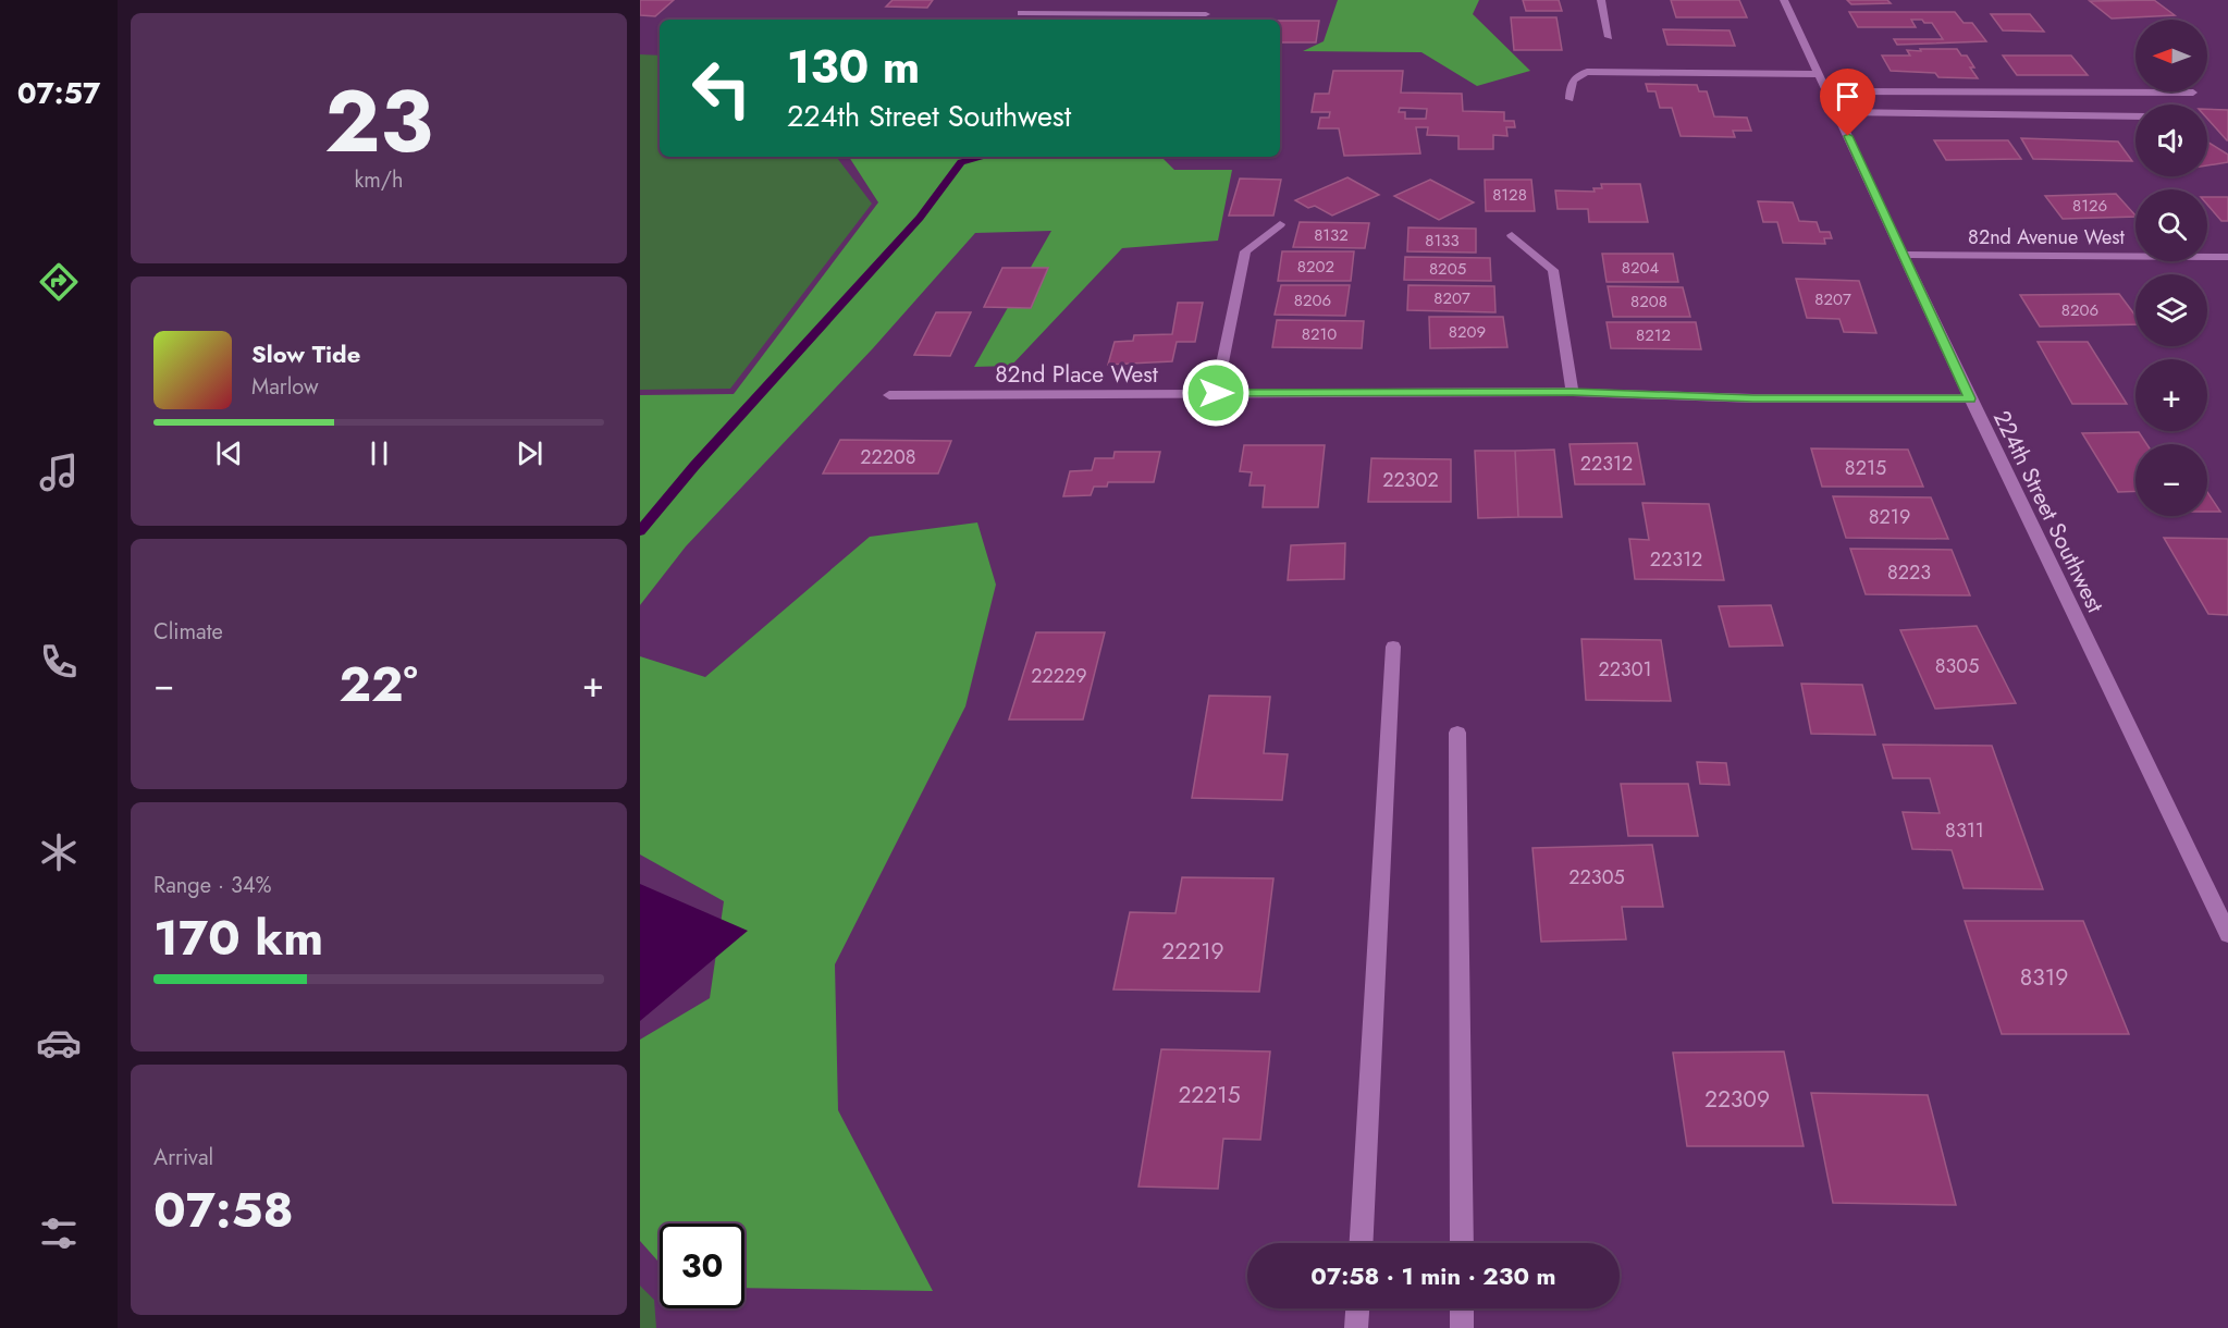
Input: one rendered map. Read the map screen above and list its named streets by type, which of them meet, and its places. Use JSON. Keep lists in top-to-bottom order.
{
  "streets": {
    "street": ["82nd Avenue West", "82nd Place West", "224th Street Southwest"]
  },
  "crossings": [
    ["82nd Avenue West", "224th Street Southwest"],
    ["82nd Place West", "224th Street Southwest"]
  ],
  "house_numbers": [
    "8128",
    "8126",
    "8132",
    "8133",
    "8202",
    "8204",
    "8205",
    "8207",
    "8207",
    "8206",
    "8208",
    "8206",
    "8209",
    "8210",
    "8212",
    "22208",
    "22312",
    "8215",
    "22302",
    "8219",
    "22312",
    "8223",
    "8305",
    "22301",
    "22229",
    "8311",
    "22305",
    "22219",
    "8319",
    "22215",
    "22309"
  ],
  "north": "left",
  "page": {
    "tabs": "07:57",
    "tile": [
      ["23", "km/h"],
      "Climate",
      ["Range · 34%", "170 km"],
      ["Arrival", "07:58"]
    ],
    "map_buttons": ["+", "−"],
    "turn": ["130 m", "224th Street Southwest"],
    "song": ["Slow Tide", "Marlow"],
    "heat": ["−", "22°", "+"],
    "limit": "30",
    "trip": "07:58 · 1 min · 230 m"
  }
}
